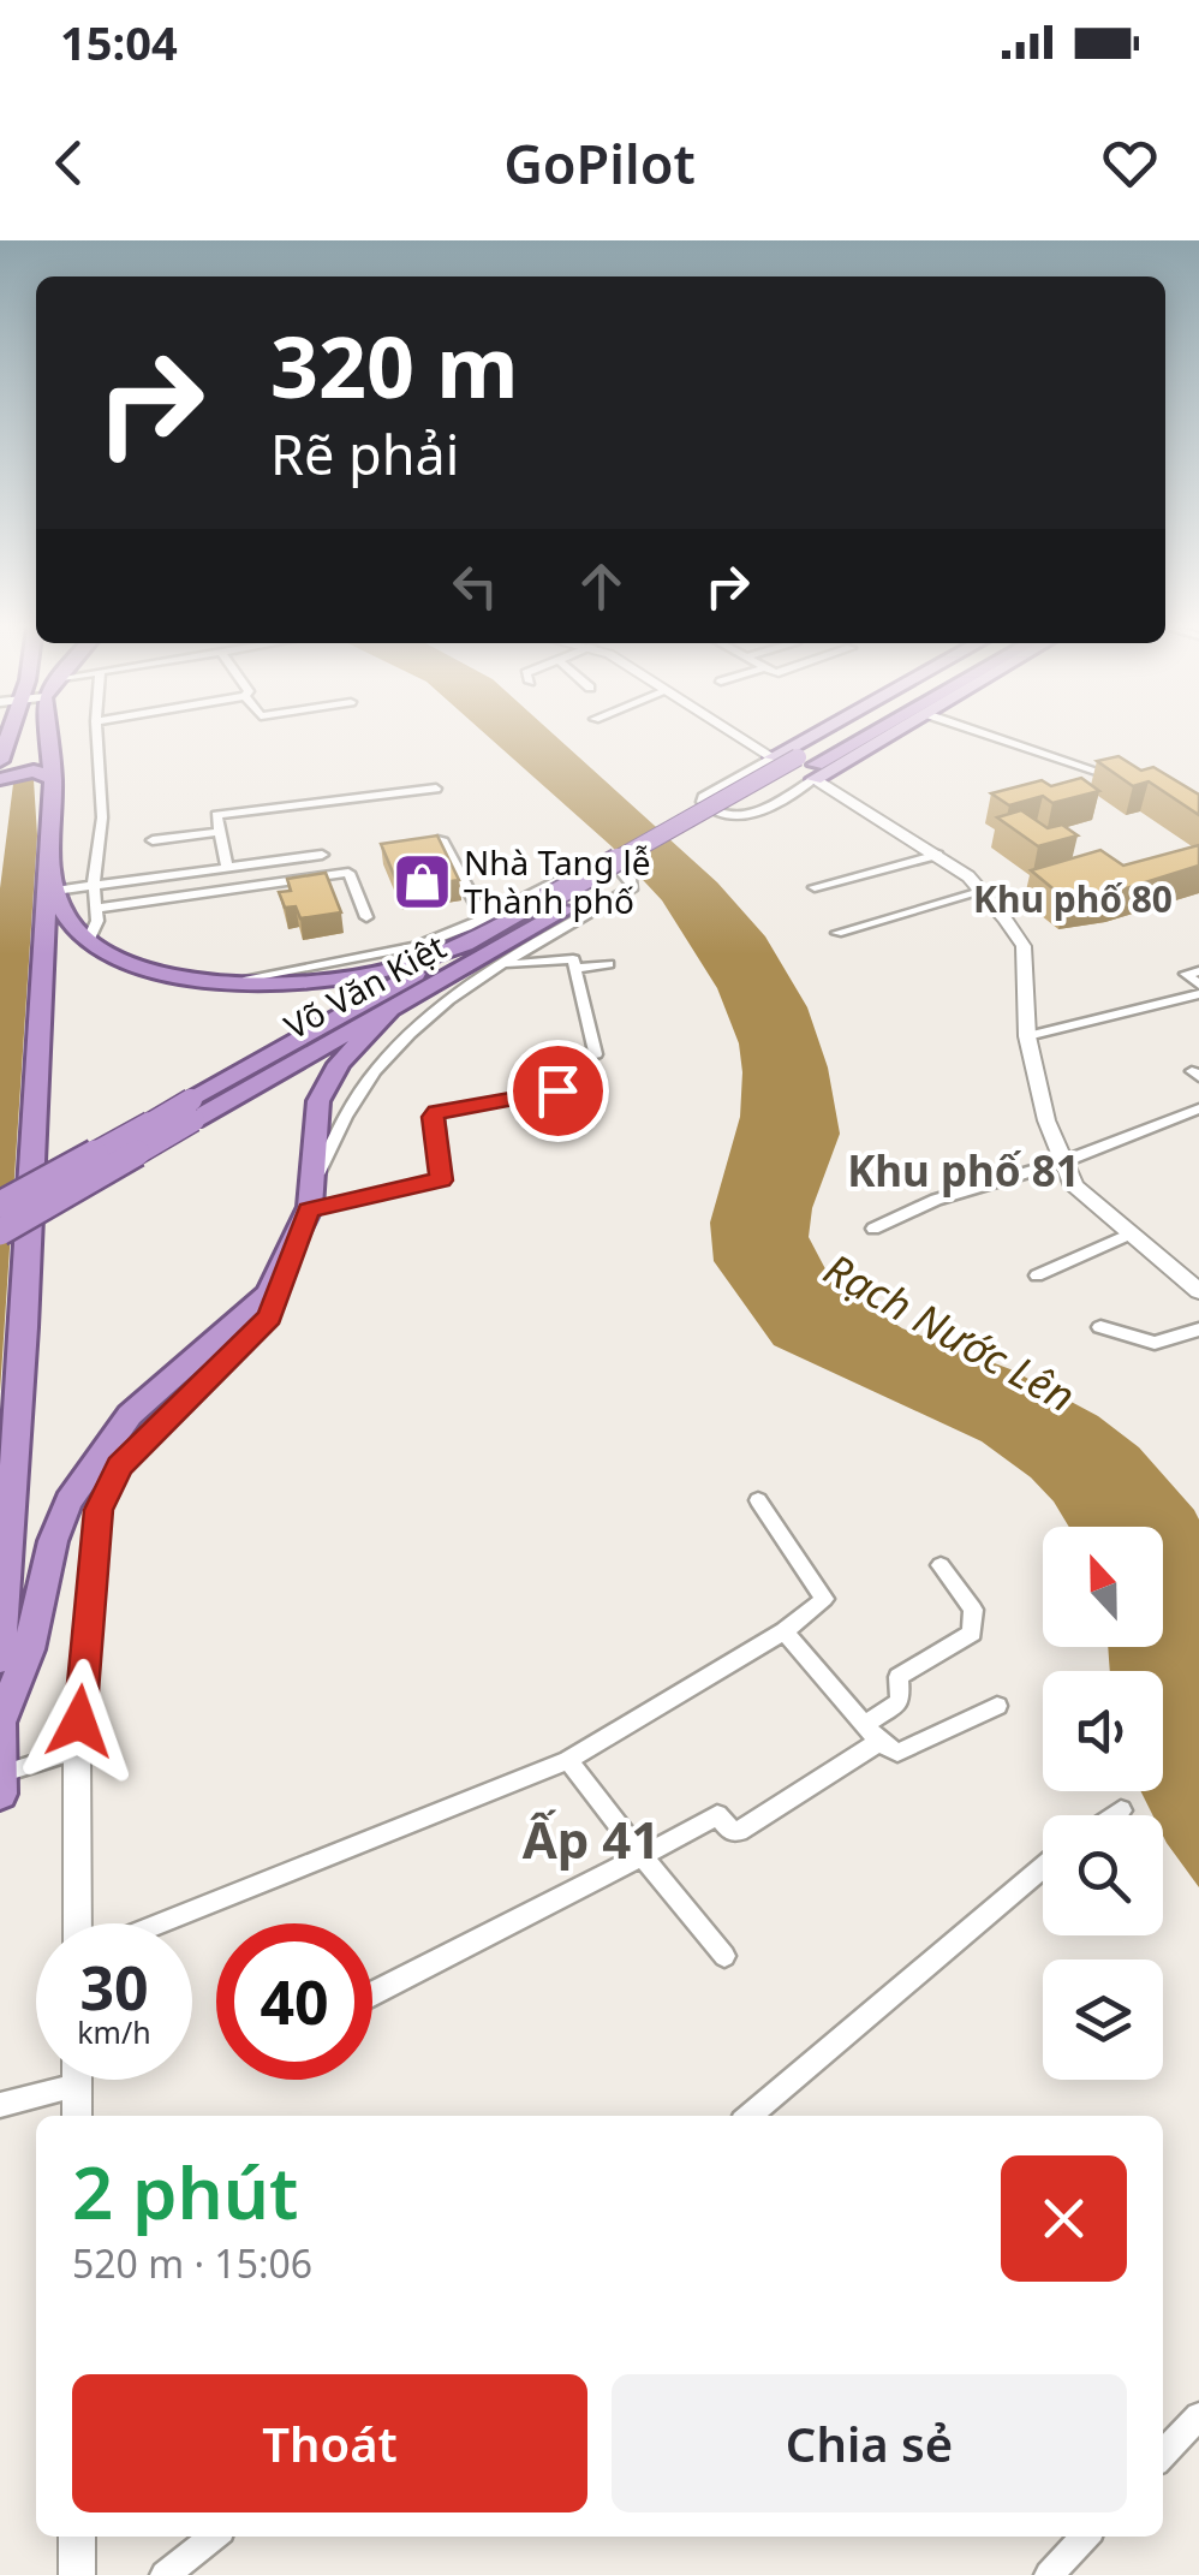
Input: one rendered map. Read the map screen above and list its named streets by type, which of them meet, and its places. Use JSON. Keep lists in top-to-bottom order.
{
  "streets": {
    "highway": ["Võ Văn Kiệt"]
  },
  "districts": ["Khu phố 80", "Khu phố 81", "Ấp 41"],
  "water": ["Rạch Nước Lên"],
  "places": {
    "shop": ["Nhà Tang lễ Thành phố"]
  },
  "north": "top",
  "page": {
    "status": "15:04",
    "header": "GoPilot",
    "turn": ["320 m", "Rẽ phải"],
    "speed": "30 km/h",
    "limit": "40",
    "heading": ["2 phút", "520 m · 15:06"],
    "buttons": ["Thoát", "Chia sẻ"]
  }
}
